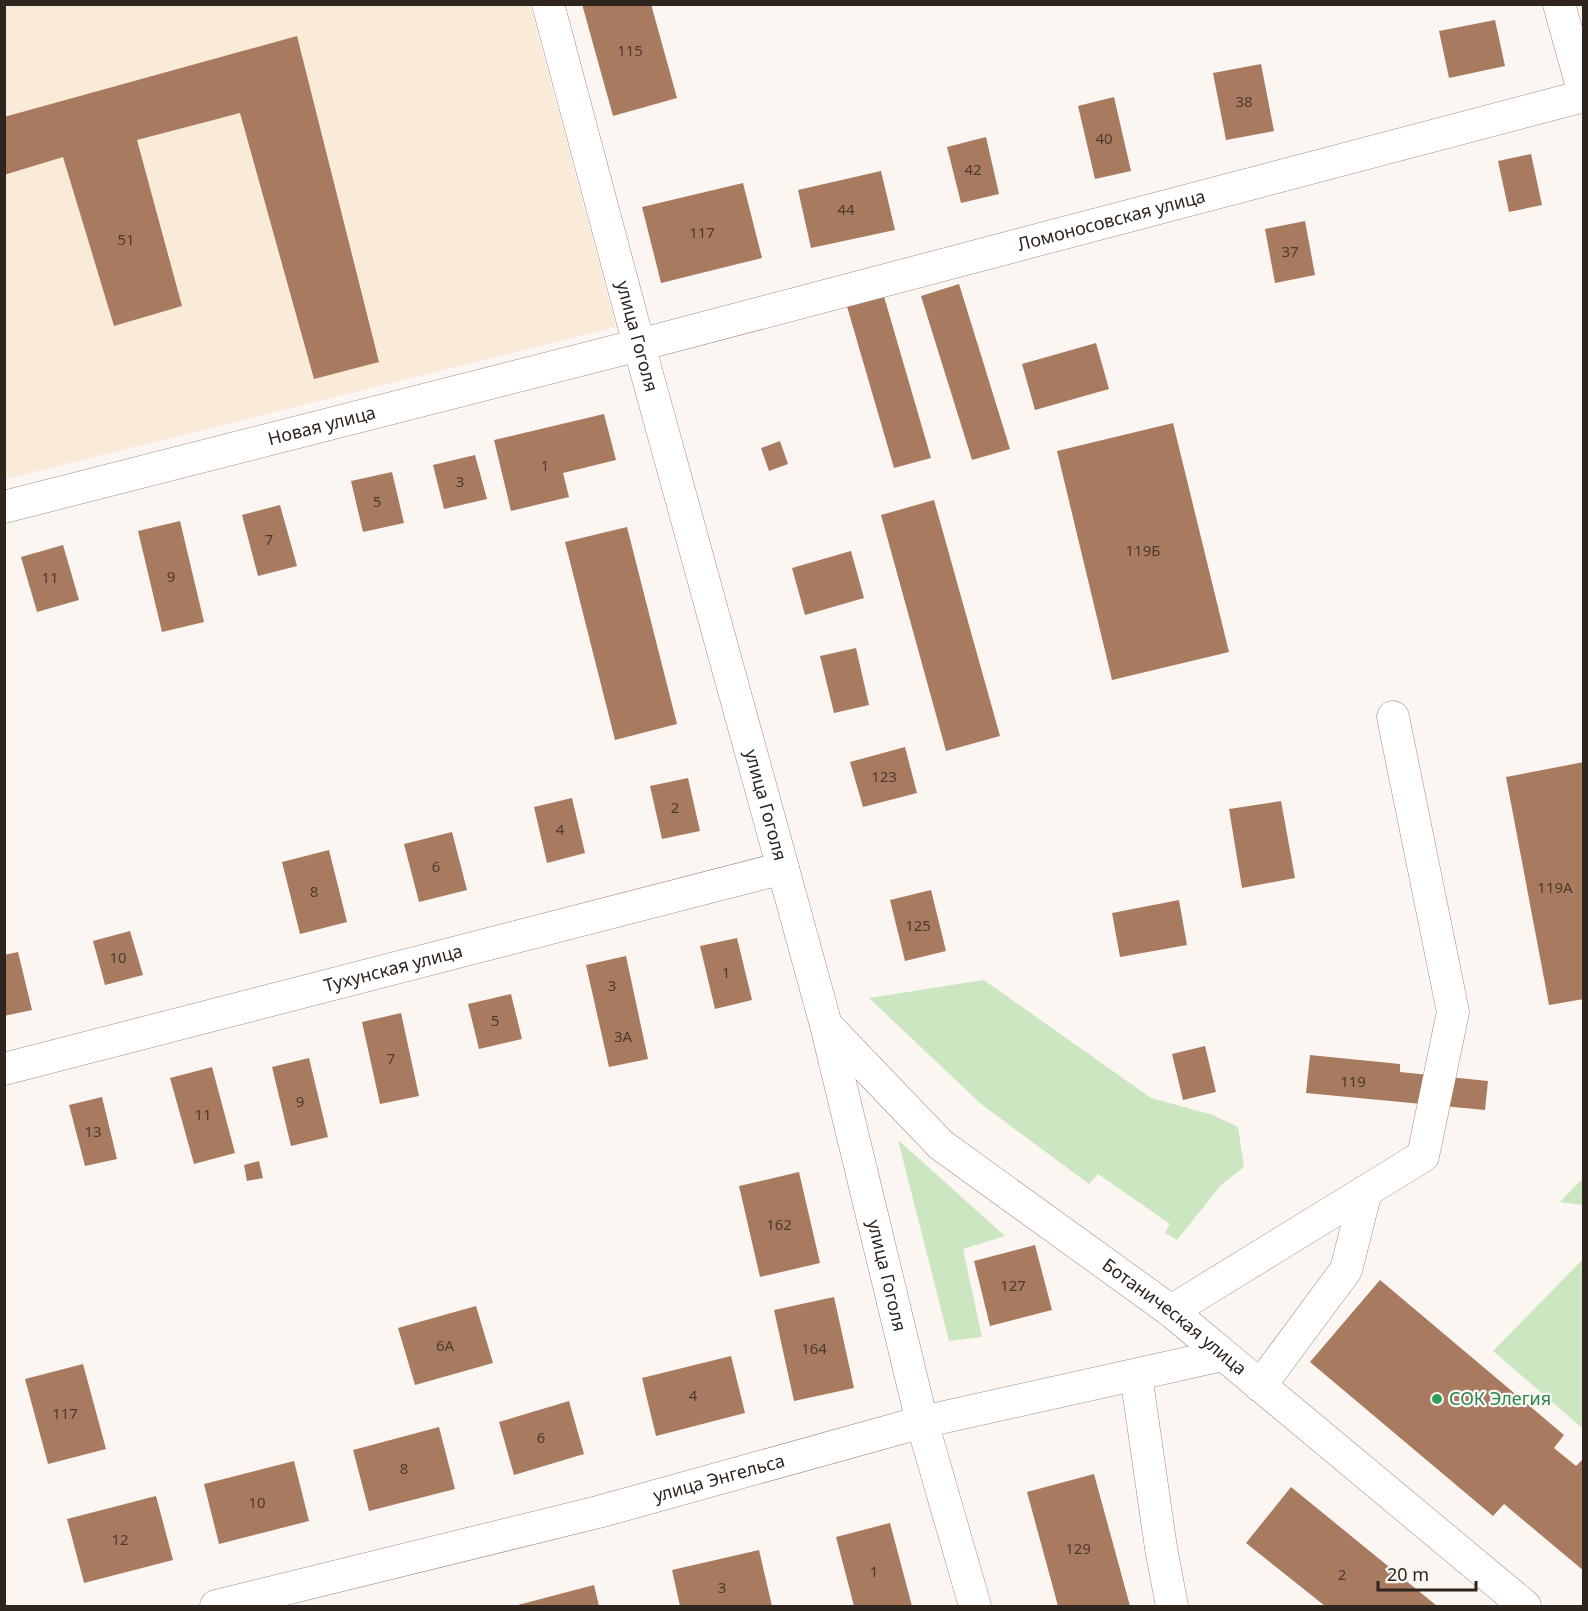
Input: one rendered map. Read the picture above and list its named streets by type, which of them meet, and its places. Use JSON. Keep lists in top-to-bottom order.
{
  "streets": {
    "street": [
      "Ломоносовская улица",
      "улица Гоголя",
      "Новая улица",
      "Тухунская улица",
      "Ботаническая улица",
      "улица Энгельса"
    ]
  },
  "crossings": [
    ["Ломоносовская улица", "улица Гоголя"],
    ["Ломоносовская улица", "Новая улица"],
    ["улица Гоголя", "Новая улица"],
    ["улица Гоголя", "Тухунская улица"],
    ["улица Гоголя", "Ботаническая улица"],
    ["улица Гоголя", "улица Энгельса"],
    ["Ботаническая улица", "улица Энгельса"]
  ],
  "places": ["СОК Элегия"],
  "house_numbers": [
    "115",
    "38",
    "40",
    "42",
    "44",
    "117",
    "51",
    "37",
    "1",
    "3",
    "5",
    "7",
    "119Б",
    "9",
    "11",
    "123",
    "2",
    "4",
    "6",
    "119А",
    "8",
    "125",
    "10",
    "1",
    "3",
    "5",
    "3А",
    "7",
    "119",
    "9",
    "11",
    "13",
    "162",
    "127",
    "6А",
    "164",
    "4",
    "117",
    "6",
    "8",
    "10",
    "12",
    "129",
    "1",
    "2",
    "3"
  ],
  "scale_bar": "20 m"
}
